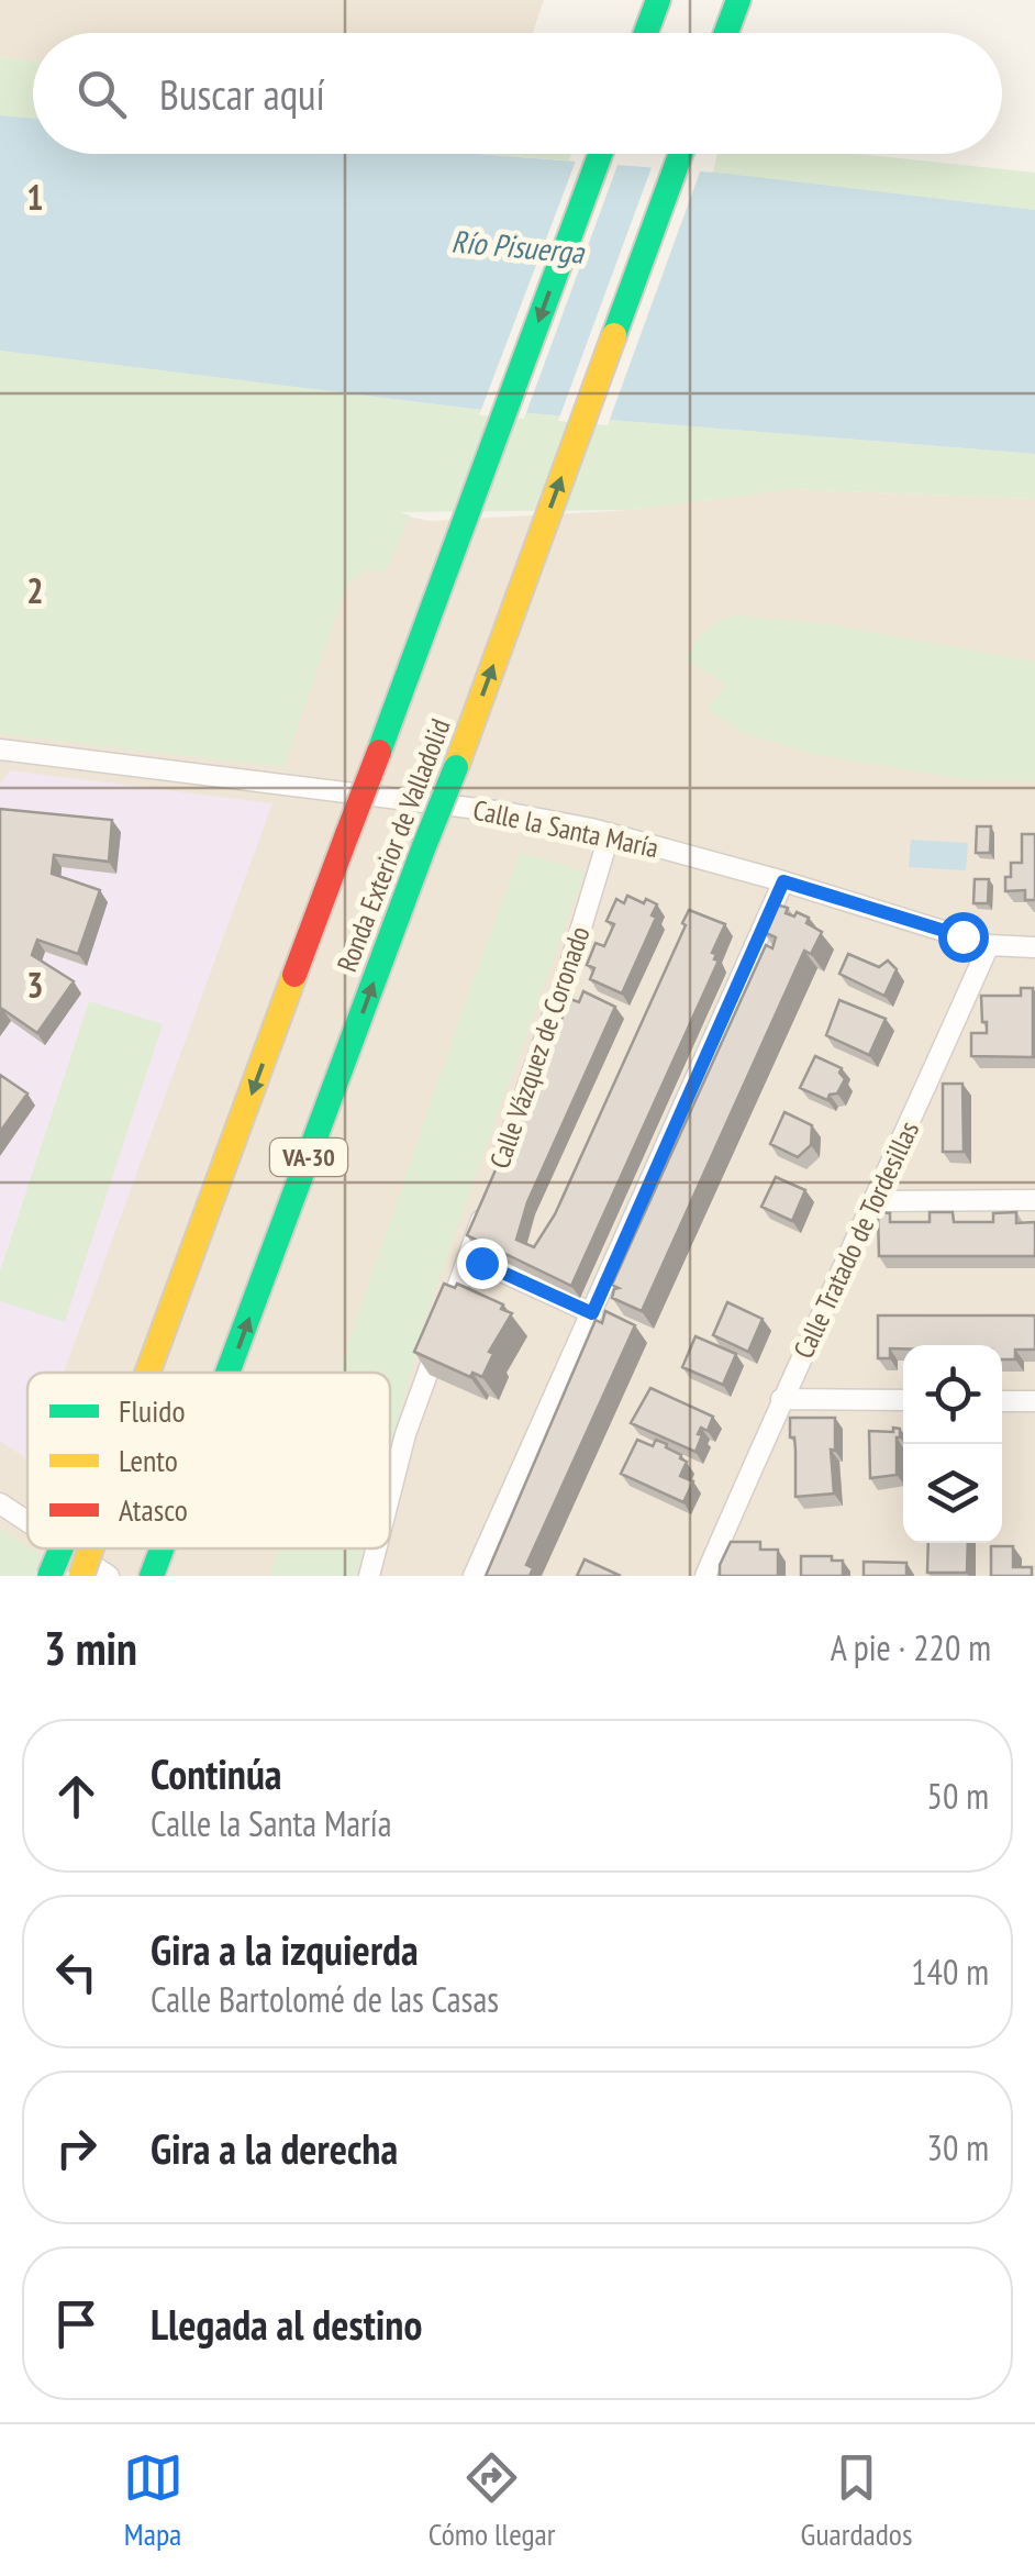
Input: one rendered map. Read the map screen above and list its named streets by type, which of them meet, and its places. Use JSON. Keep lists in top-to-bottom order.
{
  "streets": {
    "highway": ["Ronda Exterior de Valladolid", "VA-30"],
    "street": ["Calle la Santa María", "Calle Vázquez de Coronado", "Calle Tratado de Tordesillas"]
  },
  "crossings": [
    ["Calle la Santa María", "Calle Vázquez de Coronado"],
    ["Calle la Santa María", "Calle Tratado de Tordesillas"]
  ],
  "water": ["Río Pisuerga"],
  "legend": ["Fluido", "Lento", "Atasco"],
  "page": {
    "search": "Buscar aquí",
    "heading": ["3 min", "A pie · 220 m"],
    "list": [
      ["Continúa", "Calle la Santa María", "50 m"],
      ["Gira a la izquierda", "Calle Bartolomé de las Casas", "140 m"],
      ["Gira a la derecha", "30 m"],
      "Llegada al destino"
    ],
    "nav": ["Mapa", "Cómo llegar", "Guardados"]
  },
  "grid": {
    "rows": ["1", "2", "3"]
  }
}
